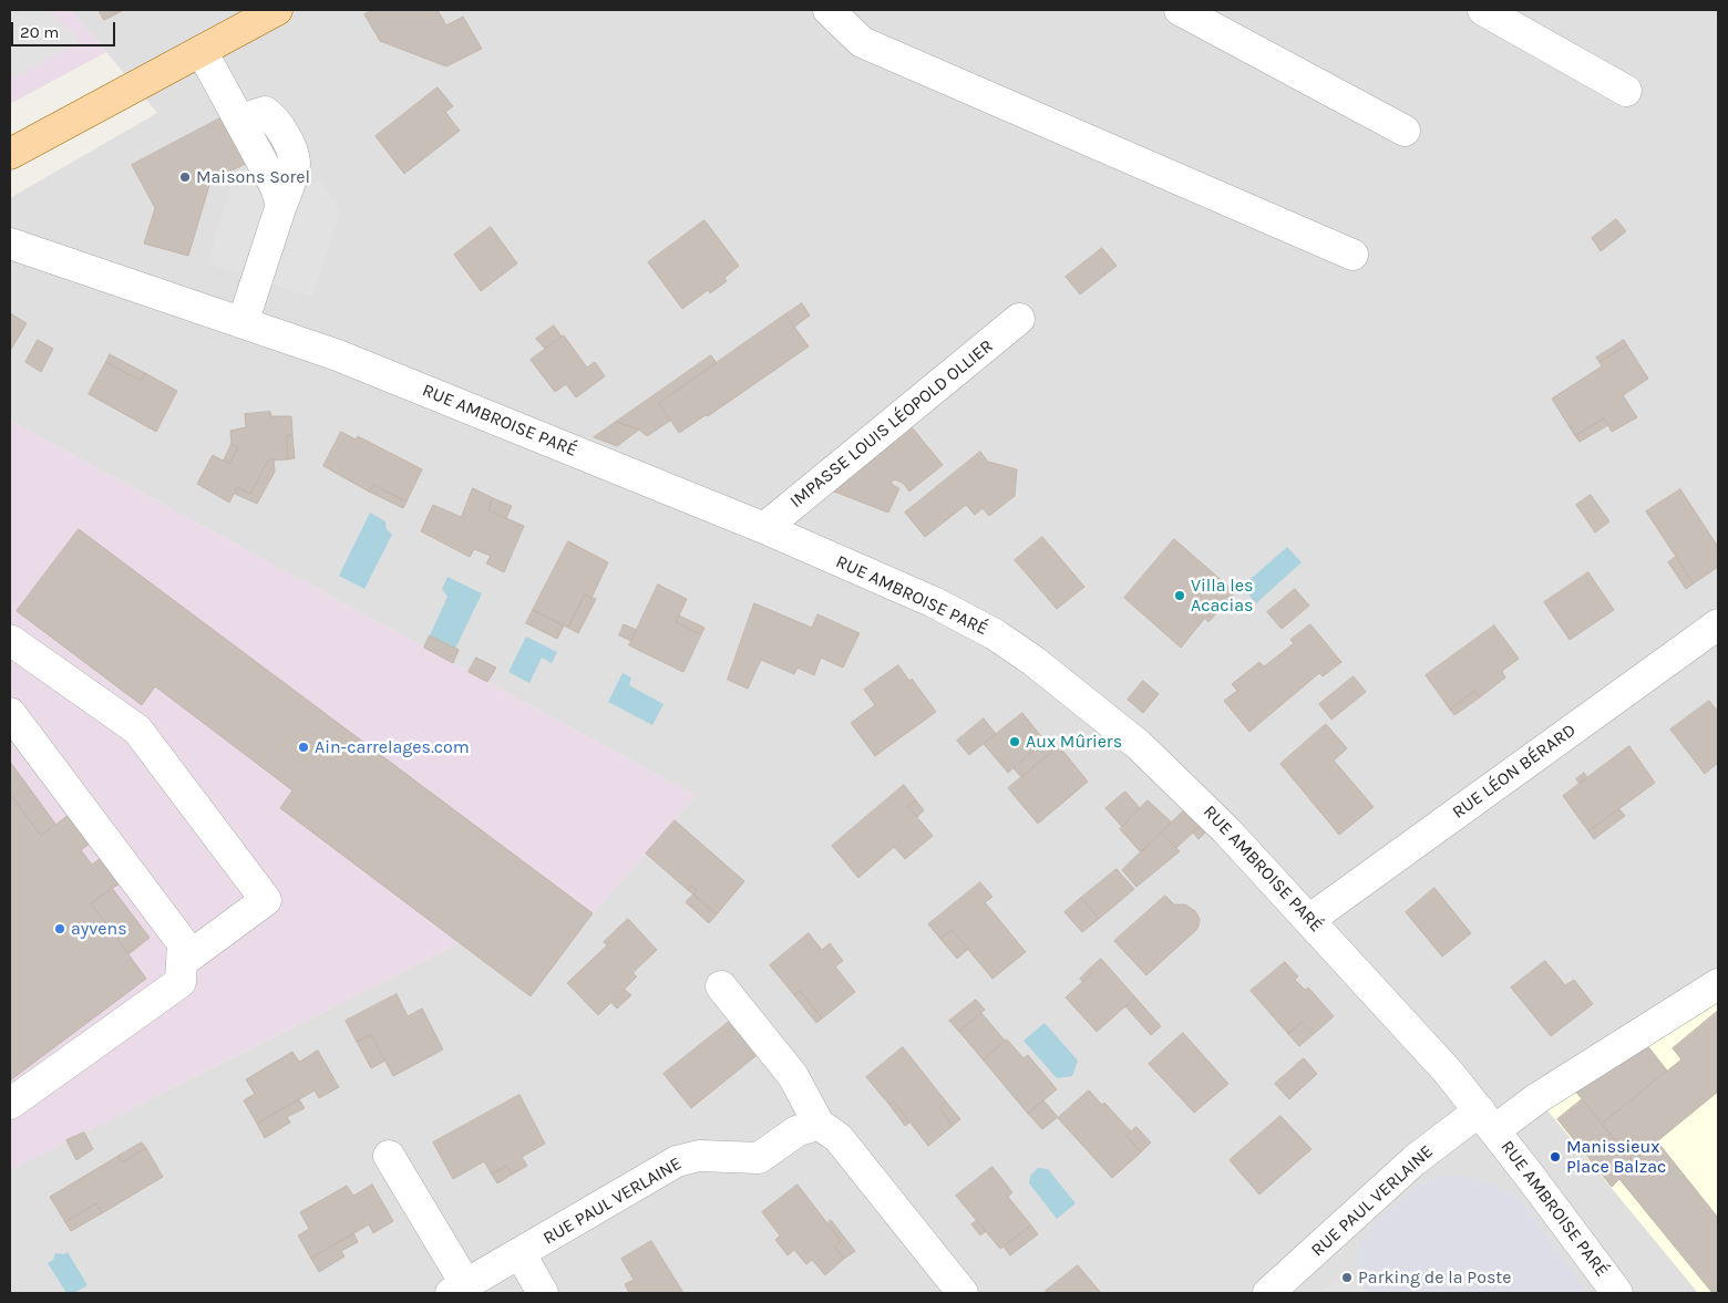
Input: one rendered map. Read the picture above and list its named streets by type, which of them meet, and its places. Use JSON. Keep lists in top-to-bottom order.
{
  "streets": {
    "street": [
      "RUE AMBROISE PARÉ",
      "IMPASSE LOUIS LÉOPOLD OLLIER",
      "RUE LÉON BÉRARD",
      "RUE PAUL VERLAINE"
    ]
  },
  "crossings": [
    ["RUE AMBROISE PARÉ", "IMPASSE LOUIS LÉOPOLD OLLIER"],
    ["RUE AMBROISE PARÉ", "RUE LÉON BÉRARD"],
    ["RUE AMBROISE PARÉ", "RUE PAUL VERLAINE"]
  ],
  "places": [
    "Maisons Sorel",
    "Villa les Acacias",
    "Aux Mûriers",
    "Ain-carrelages.com",
    "ayvens",
    "Manissieux Place Balzac",
    "Parking de la Poste"
  ],
  "scale_bar": "20 m"
}
